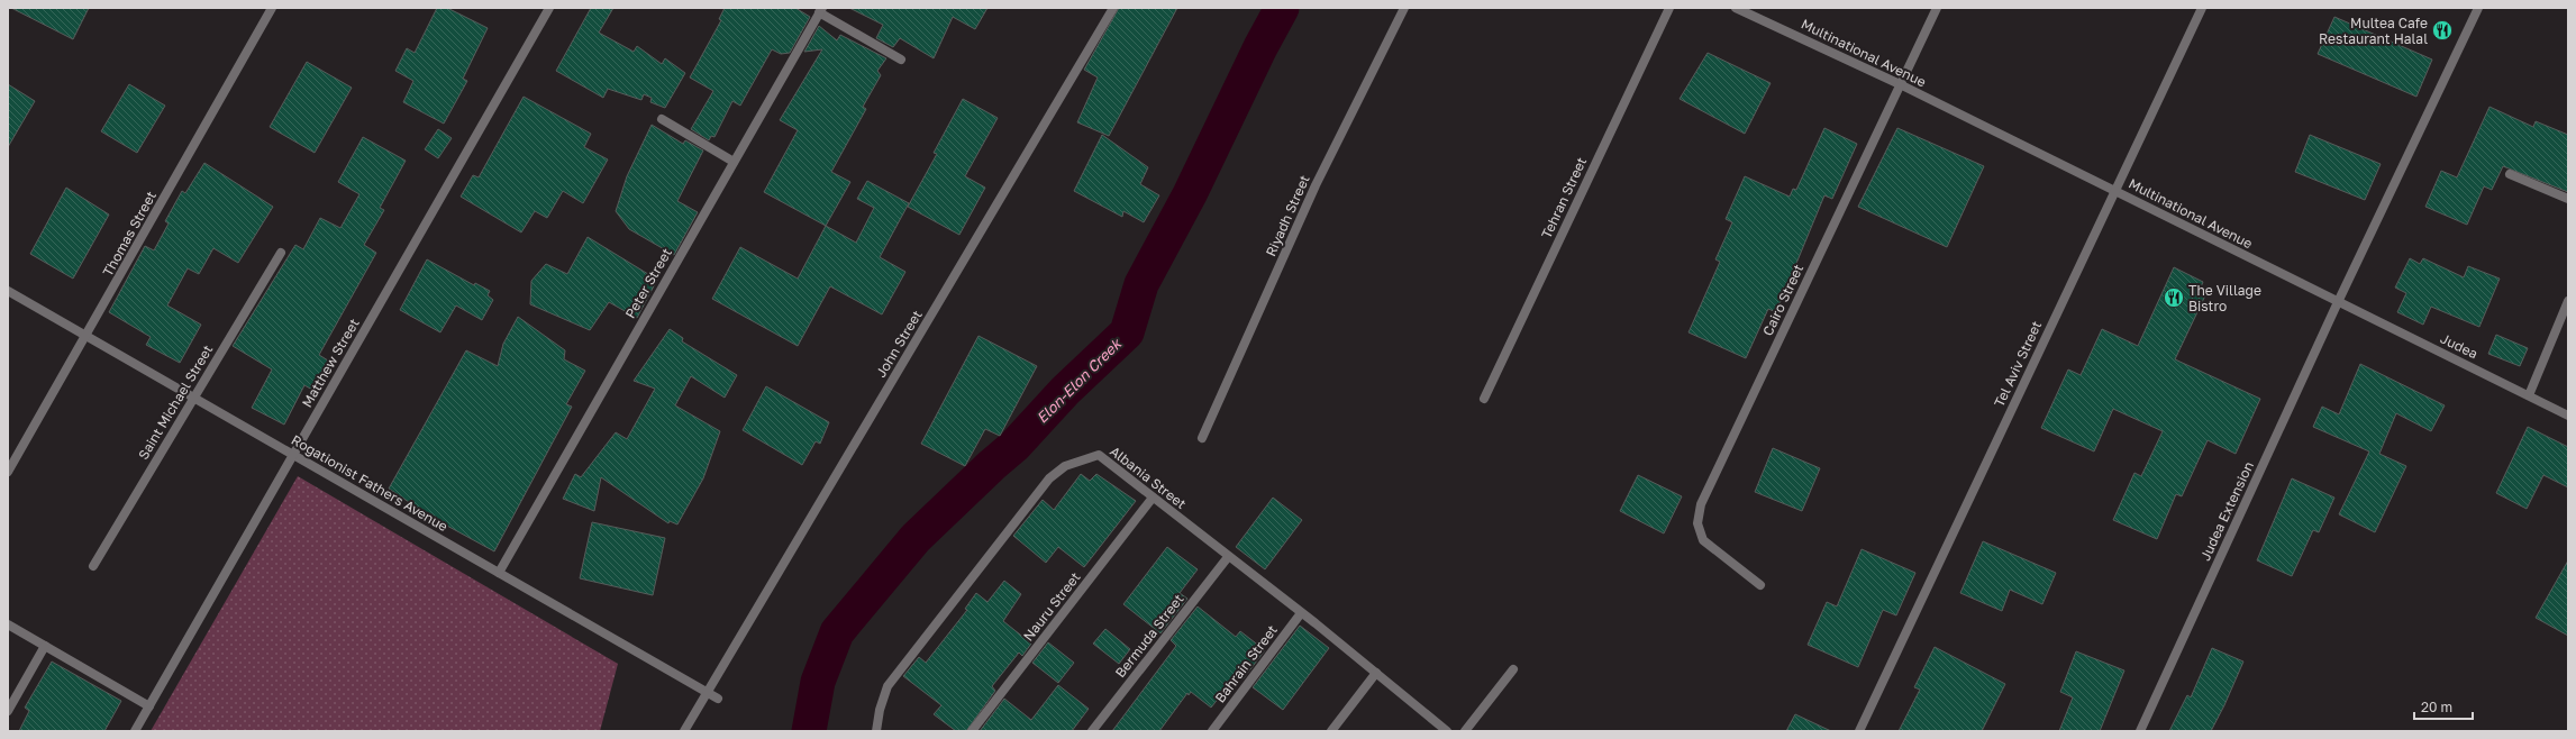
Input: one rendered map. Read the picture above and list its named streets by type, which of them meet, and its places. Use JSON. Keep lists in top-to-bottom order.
{
  "streets": {
    "street": [
      "Multinational Avenue",
      "Tehran Street",
      "Riyadh Street",
      "Thomas Street",
      "Peter Street",
      "Cairo Street",
      "John Street",
      "Judea",
      "Matthew Street",
      "Tel Aviv Street",
      "Saint Michael Street",
      "Albania Street",
      "Rogationist Fathers Avenue",
      "Judea Extension",
      "Nauru Street",
      "Bermuda Street",
      "Bahrain Street"
    ]
  },
  "crossings": [
    ["Multinational Avenue", "Cairo Street"],
    ["Multinational Avenue", "Judea"],
    ["Multinational Avenue", "Tel Aviv Street"],
    ["Multinational Avenue", "Judea Extension"],
    ["Thomas Street", "Rogationist Fathers Avenue"],
    ["Peter Street", "Rogationist Fathers Avenue"],
    ["John Street", "Rogationist Fathers Avenue"],
    ["Judea", "Judea Extension"],
    ["Matthew Street", "Rogationist Fathers Avenue"],
    ["Saint Michael Street", "Rogationist Fathers Avenue"],
    ["Albania Street", "Nauru Street"],
    ["Albania Street", "Bermuda Street"],
    ["Albania Street", "Bahrain Street"]
  ],
  "water": ["Elon-Elon Creek"],
  "places": {
    "restaurant": ["Multea Cafe Restaurant Halal", "The Village Bistro"]
  },
  "scale_bar": "20 m"
}
